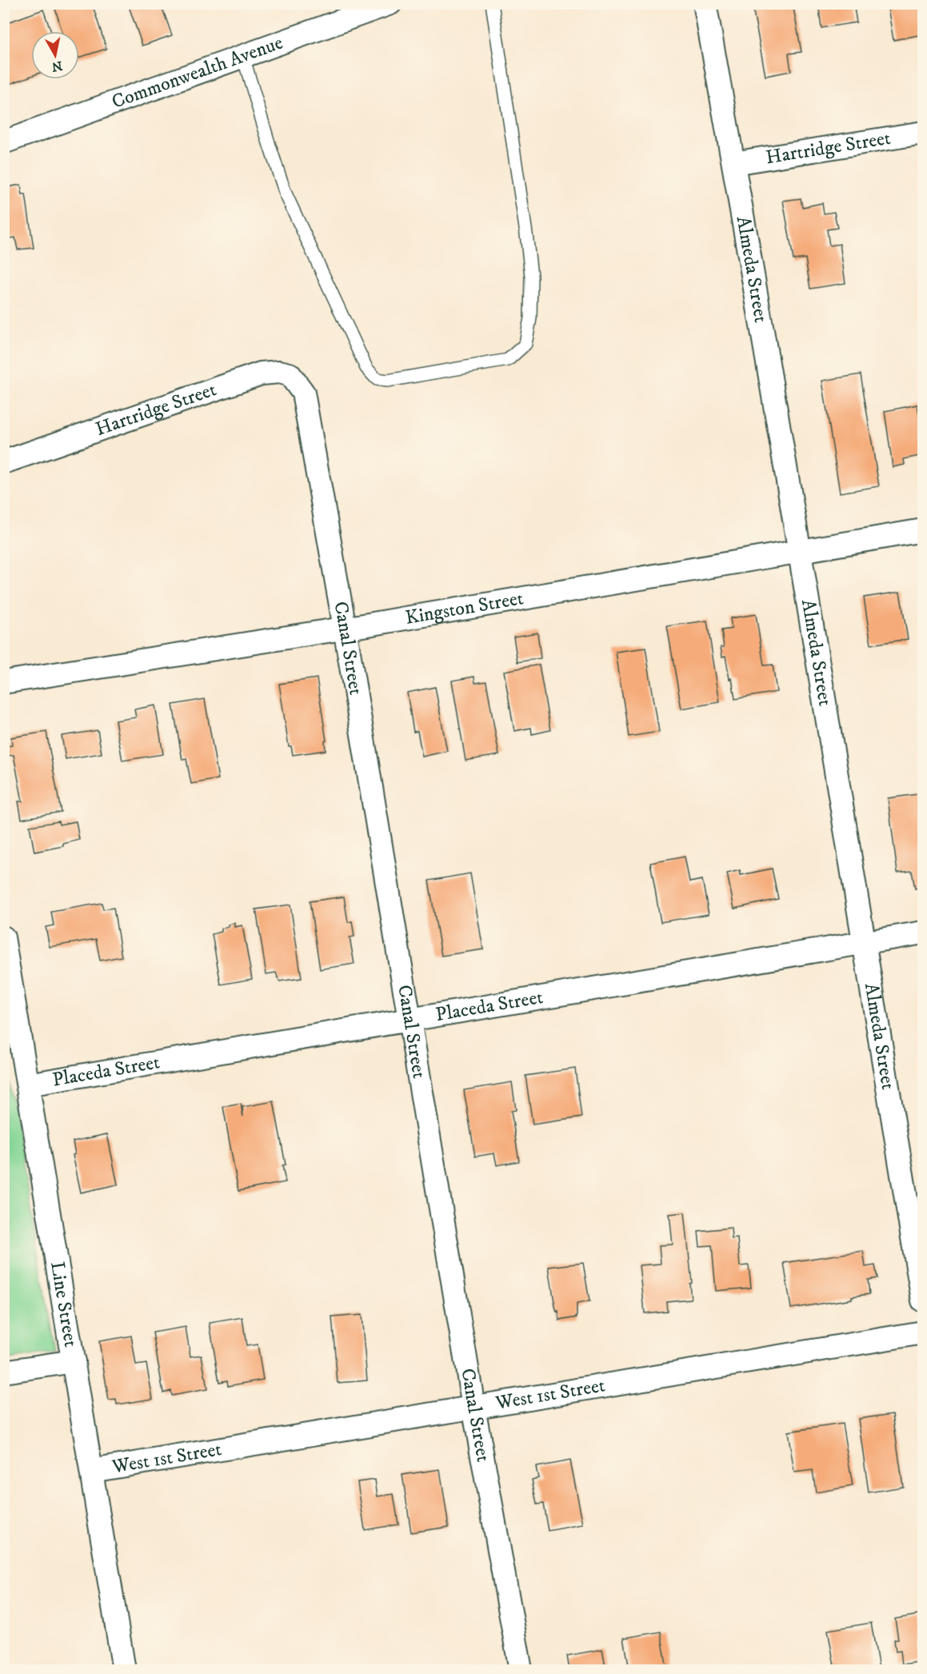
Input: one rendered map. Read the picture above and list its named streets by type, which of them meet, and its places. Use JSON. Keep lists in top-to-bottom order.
{
  "streets": {
    "street": [
      "Commonwealth Avenue",
      "Hartridge Street",
      "Almeda Street",
      "Kingston Street",
      "Canal Street",
      "Placeda Street",
      "Line Street",
      "West 1st Street"
    ]
  },
  "crossings": [
    ["Hartridge Street", "Almeda Street"],
    ["Hartridge Street", "Canal Street"],
    ["Almeda Street", "Kingston Street"],
    ["Almeda Street", "Placeda Street"],
    ["Kingston Street", "Canal Street"],
    ["Canal Street", "Placeda Street"],
    ["Canal Street", "West 1st Street"],
    ["Placeda Street", "Line Street"],
    ["Line Street", "West 1st Street"]
  ],
  "north": "bottom"
}
